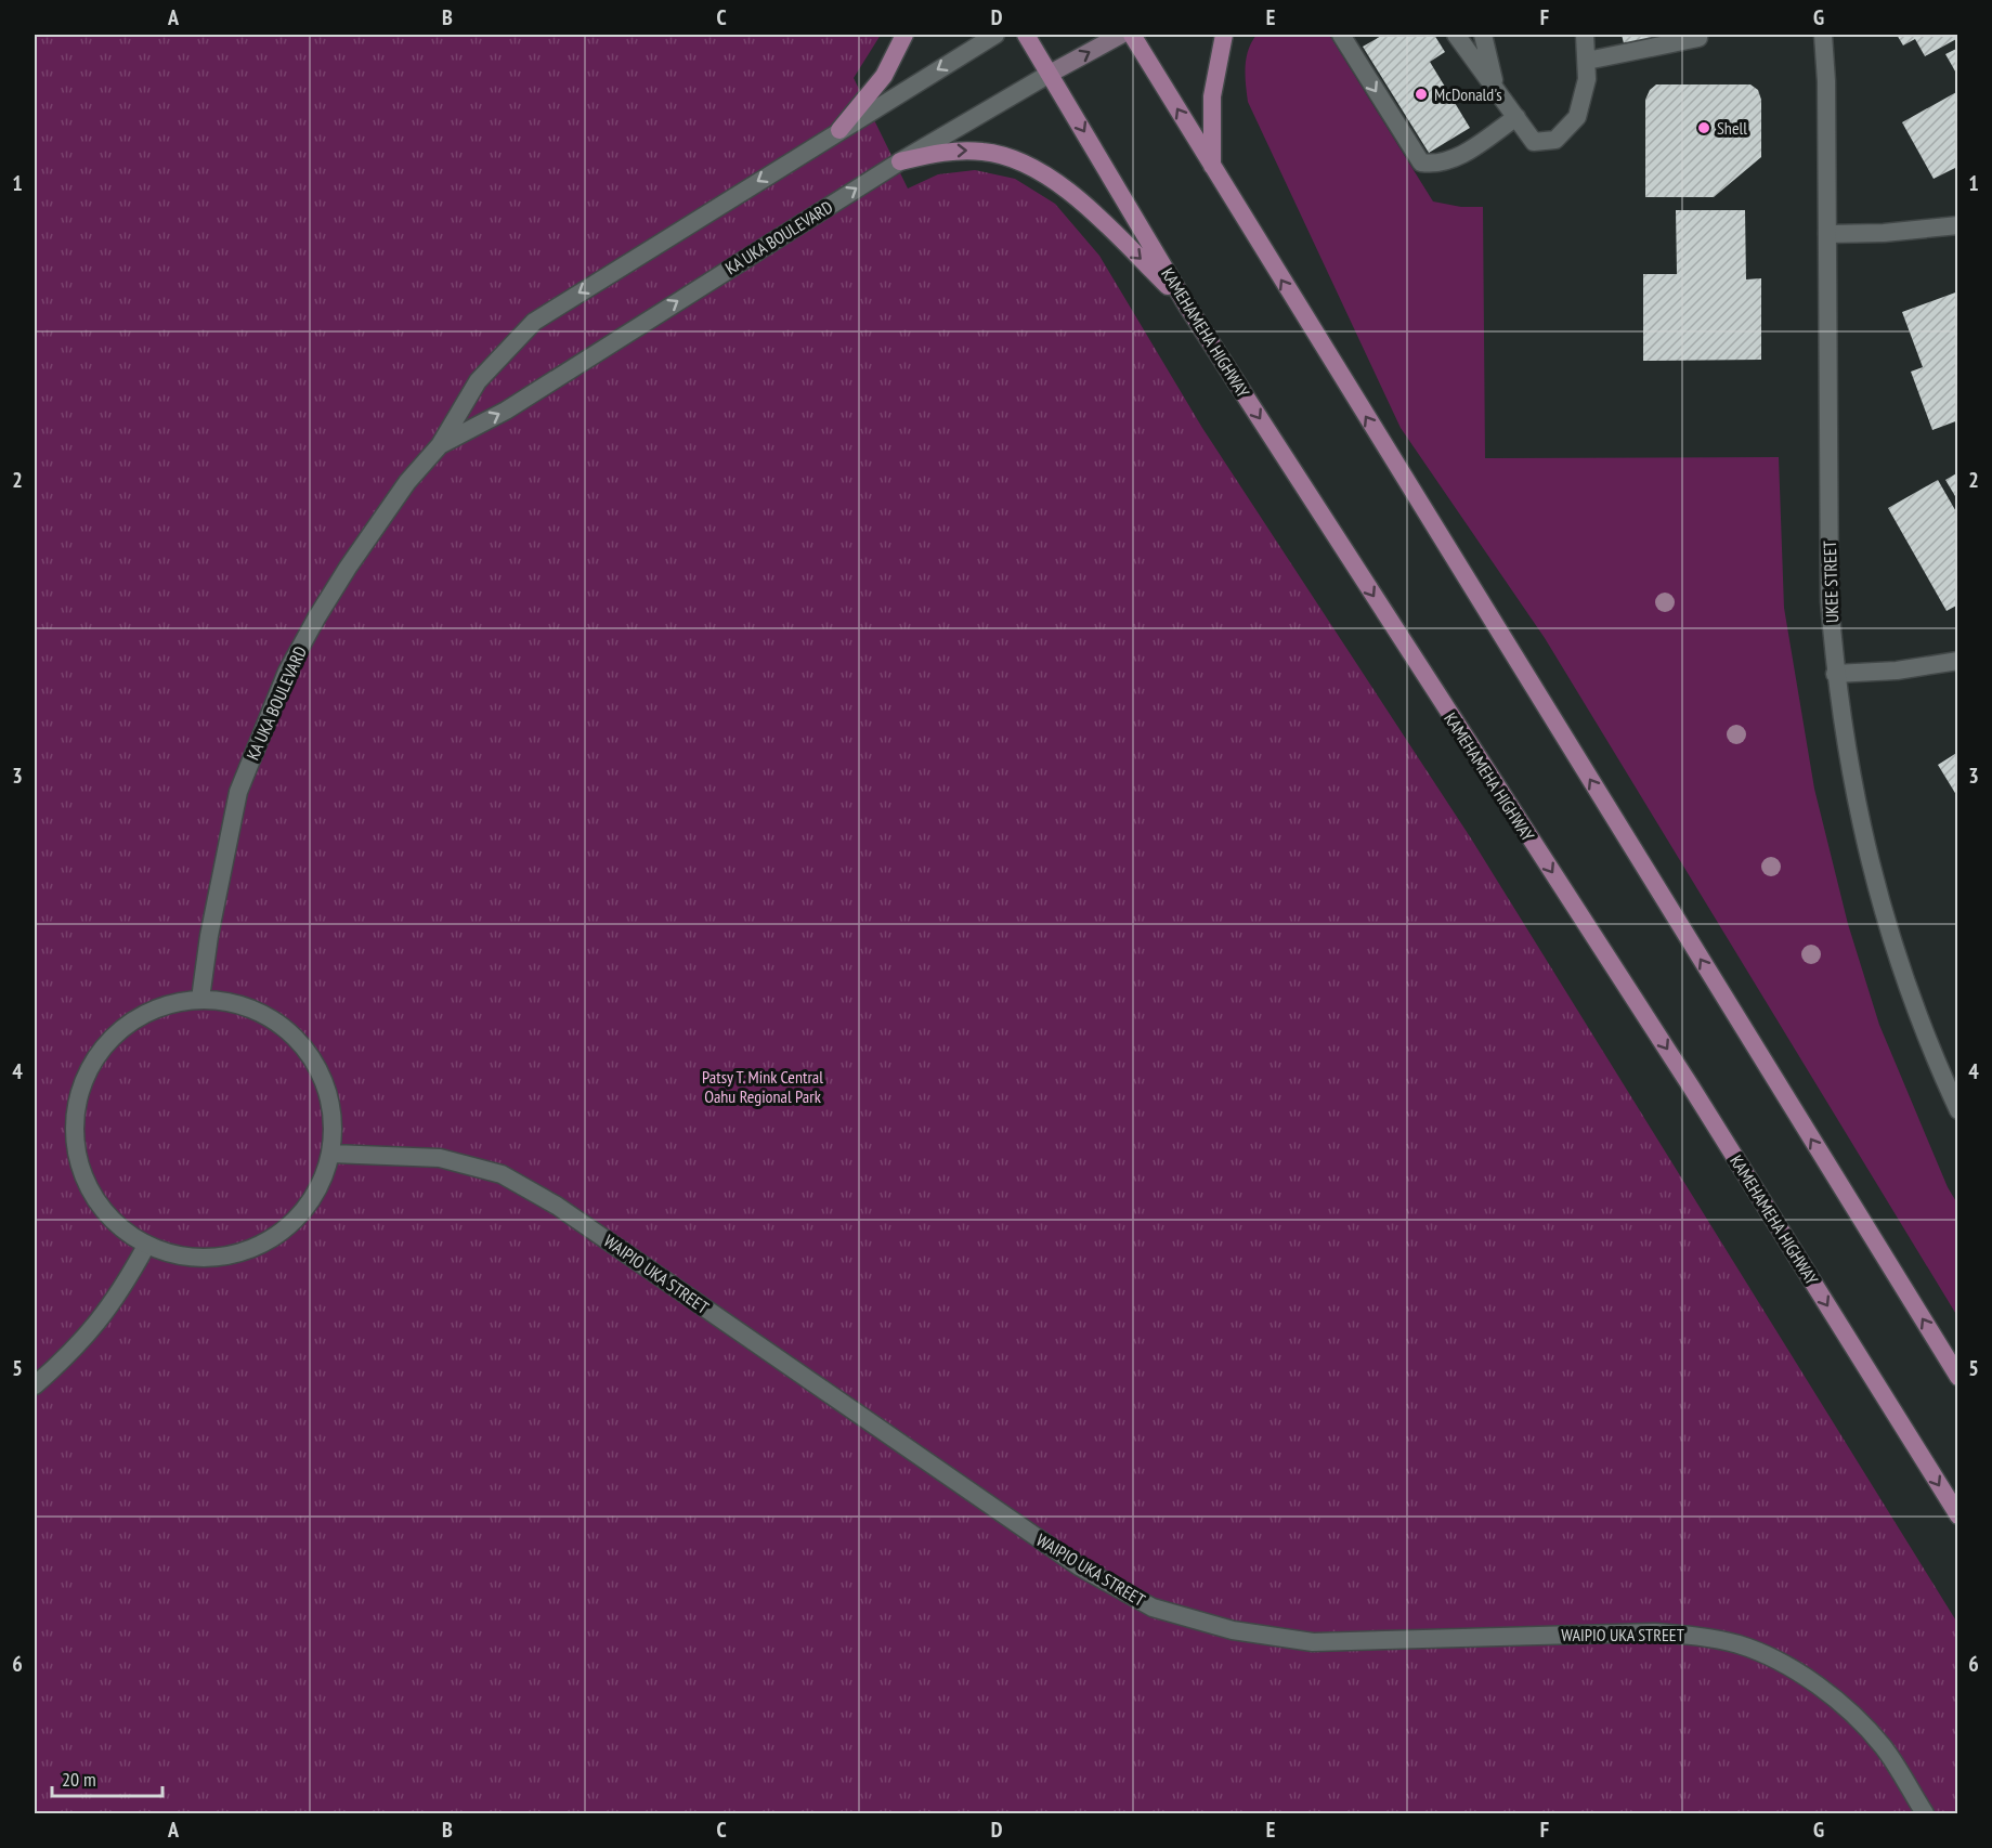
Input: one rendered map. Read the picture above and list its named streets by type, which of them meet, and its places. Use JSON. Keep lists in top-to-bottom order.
{
  "streets": {
    "main road": ["KA UKA BOULEVARD", "KAMEHAMEHA HIGHWAY"],
    "street": ["UKEE STREET", "WAIPIO UKA STREET"]
  },
  "crossings": [
    ["KA UKA BOULEVARD", "KAMEHAMEHA HIGHWAY"]
  ],
  "parks": ["Patsy T. Mink Central Oahu Regional Park"],
  "places": ["McDonald's", "Shell"],
  "scale_bar": "20 m",
  "grid": {
    "columns": [
      "A",
      "B",
      "C",
      "D",
      "E",
      "F",
      "G"
    ],
    "rows": [
      "1",
      "2",
      "3",
      "4",
      "5",
      "6"
    ]
  }
}
